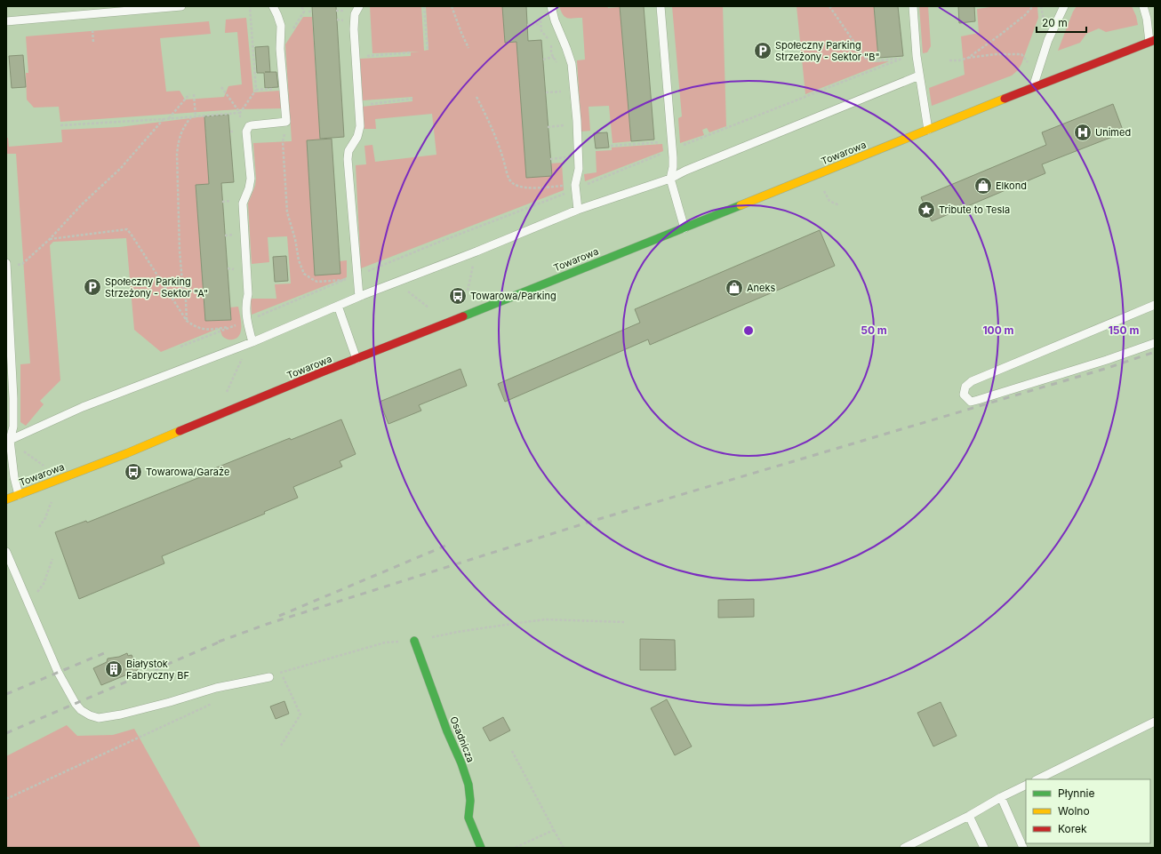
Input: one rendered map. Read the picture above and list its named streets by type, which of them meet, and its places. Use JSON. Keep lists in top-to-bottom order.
{
  "streets": {
    "main road": ["Towarowa", "Osadnicza"]
  },
  "places": {
    "parking": ["Społeczny Parking Strzeżony - Sektor \"B\"", "Społeczny Parking Strzeżony - Sektor \"A\""],
    "hospital": ["Unimed"],
    "shop": ["Elkond", "Aneks"],
    "place": ["Tribute to Tesla"],
    "bus stop": ["Towarowa/Parking", "Towarowa/Garaże"],
    "building": ["Białystok Fabryczny BF"]
  },
  "legend": ["Płynnie", "Wolno", "Korek"],
  "scale_bar": "20 m",
  "rings": ["50 m", "100 m", "150 m"]
}
